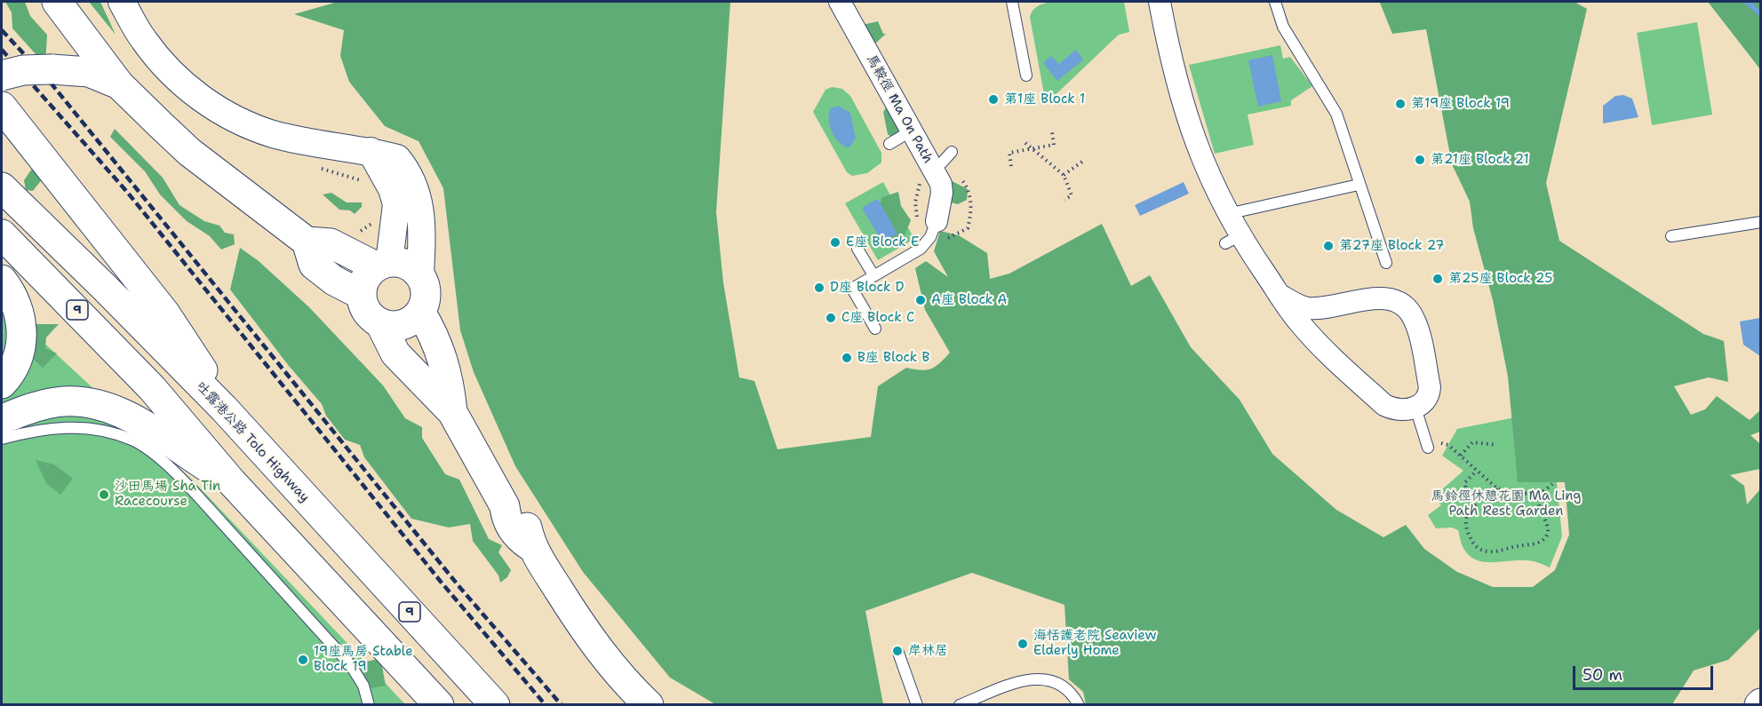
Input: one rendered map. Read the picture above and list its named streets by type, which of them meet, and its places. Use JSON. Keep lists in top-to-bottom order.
{
  "streets": {
    "main road": ["9", "吐露港公路 Tolo Highway"],
    "street": ["馬鞍徑 Ma On Path"]
  },
  "parks": ["馬鈴徑休憩花園 Ma Ling Path Rest Garden"],
  "places": [
    "第1座 Block 1",
    "第19座 Block 19",
    "第21座 Block 21",
    "E座 Block E",
    "第27座 Block 27",
    "第25座 Block 25",
    "D座 Block D",
    "A座 Block A",
    "C座 Block C",
    "B座 Block B",
    "沙田馬場 Sha Tin Racecourse",
    "海恬護老院 Seaview Elderly Home",
    "岸林居",
    "19座馬房 Stable Block 19"
  ],
  "scale_bar": "50 m"
}
